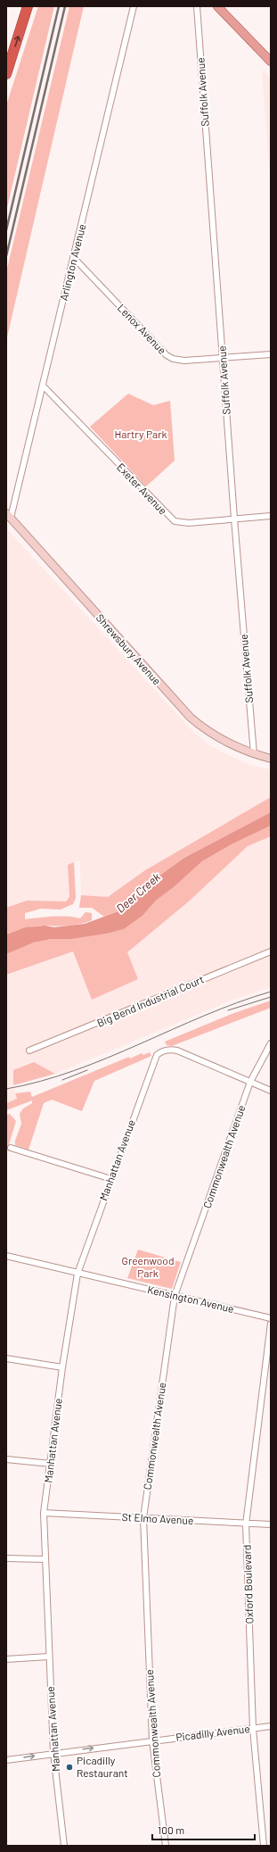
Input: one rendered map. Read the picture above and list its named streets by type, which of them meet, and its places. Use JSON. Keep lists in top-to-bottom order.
{
  "streets": {
    "main road": ["Shrewsbury Avenue"],
    "street": [
      "Suffolk Avenue",
      "Arlington Avenue",
      "Lenox Avenue",
      "Exeter Avenue",
      "Big Bend Industrial Court",
      "Commonwealth Avenue",
      "Manhattan Avenue",
      "Kensington Avenue",
      "St Elmo Avenue",
      "Oxford Boulevard",
      "Picadilly Avenue"
    ]
  },
  "crossings": [
    ["Suffolk Avenue", "Lenox Avenue"],
    ["Suffolk Avenue", "Exeter Avenue"],
    ["Suffolk Avenue", "Shrewsbury Avenue"],
    ["Arlington Avenue", "Lenox Avenue"],
    ["Arlington Avenue", "Exeter Avenue"],
    ["Arlington Avenue", "Shrewsbury Avenue"],
    ["Commonwealth Avenue", "Manhattan Avenue"],
    ["Commonwealth Avenue", "Kensington Avenue"],
    ["Commonwealth Avenue", "St Elmo Avenue"],
    ["Commonwealth Avenue", "Picadilly Avenue"],
    ["Manhattan Avenue", "Kensington Avenue"],
    ["Manhattan Avenue", "St Elmo Avenue"],
    ["Manhattan Avenue", "Picadilly Avenue"],
    ["St Elmo Avenue", "Oxford Boulevard"],
    ["Oxford Boulevard", "Picadilly Avenue"]
  ],
  "one_way": ["Picadilly Avenue"],
  "water": ["Deer Creek"],
  "parks": ["Hartry Park", "Greenwood Park"],
  "places": ["Picadilly Restaurant"],
  "scale_bar": "100 m"
}
